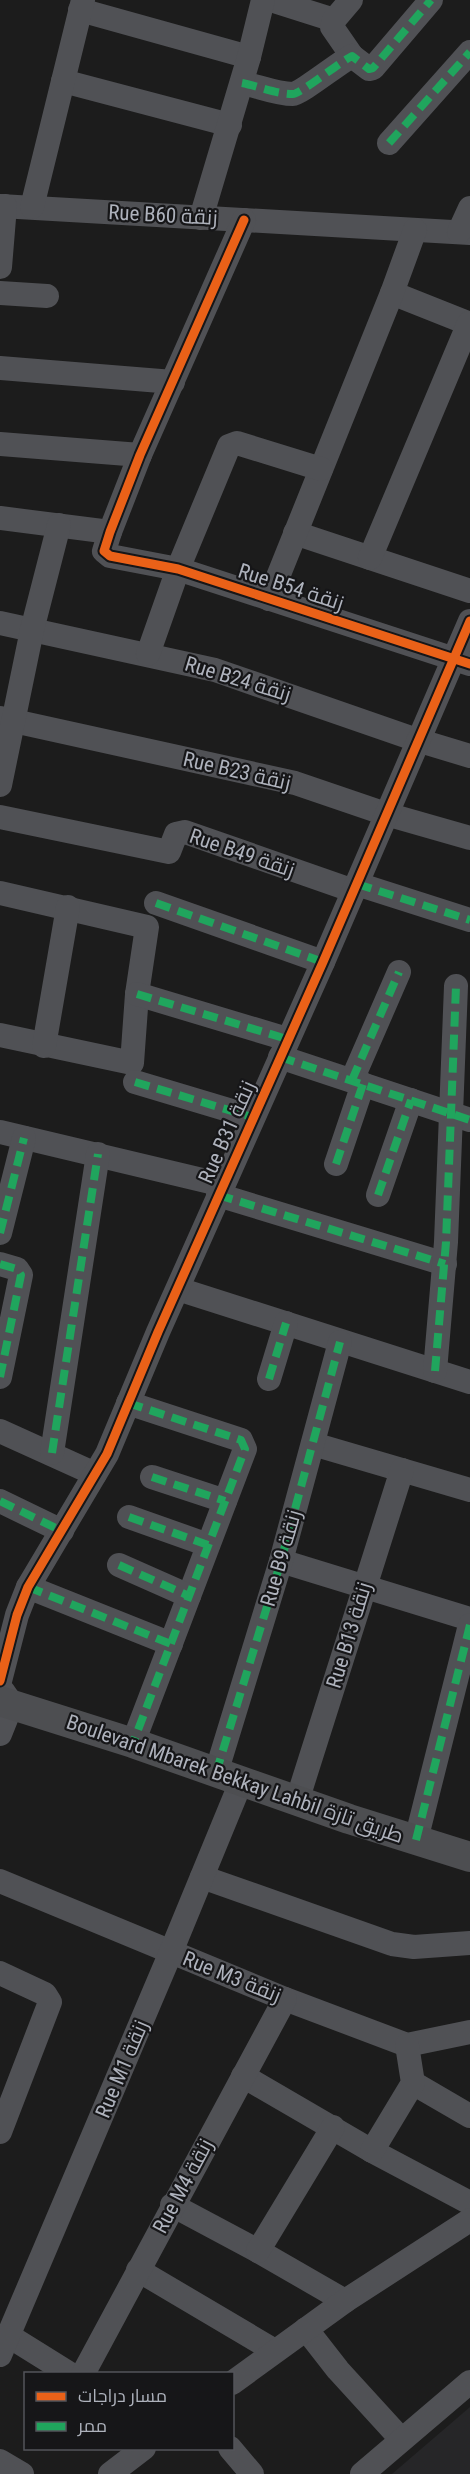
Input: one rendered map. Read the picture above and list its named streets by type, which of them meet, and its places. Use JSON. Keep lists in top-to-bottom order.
{
  "streets": {
    "main road": ["Boulevard Mbarek Bekkay Lahbil طريق تازة"],
    "street": [
      "Rue B60 زنقة",
      "Rue B54 زنقة",
      "Rue B24 زنقة",
      "Rue B23 زنقة",
      "Rue B49 زنقة",
      "Rue B31 زنقة",
      "Rue B9 زنقة",
      "Rue B13 زنقة",
      "Rue M3 زنقة",
      "Rue M1 زنقة",
      "Rue M4 زنقة"
    ]
  },
  "crossings": [
    ["Rue B54 زنقة", "Rue B31 زنقة"],
    ["Rue B24 زنقة", "Rue B31 زنقة"],
    ["Rue B23 زنقة", "Rue B31 زنقة"],
    ["Rue B49 زنقة", "Rue B31 زنقة"],
    ["Rue B31 زنقة", "Boulevard Mbarek Bekkay Lahbil طريق تازة"],
    ["Rue B9 زنقة", "Boulevard Mbarek Bekkay Lahbil طريق تازة"],
    ["Rue B9 زنقة", "Rue M1 زنقة"],
    ["Rue B13 زنقة", "Boulevard Mbarek Bekkay Lahbil طريق تازة"],
    ["Boulevard Mbarek Bekkay Lahbil طريق تازة", "Rue M1 زنقة"],
    ["Rue M3 زنقة", "Rue M1 زنقة"],
    ["Rue M3 زنقة", "Rue M4 زنقة"]
  ],
  "legend": ["مسار دراجات", "ممر"]
}
